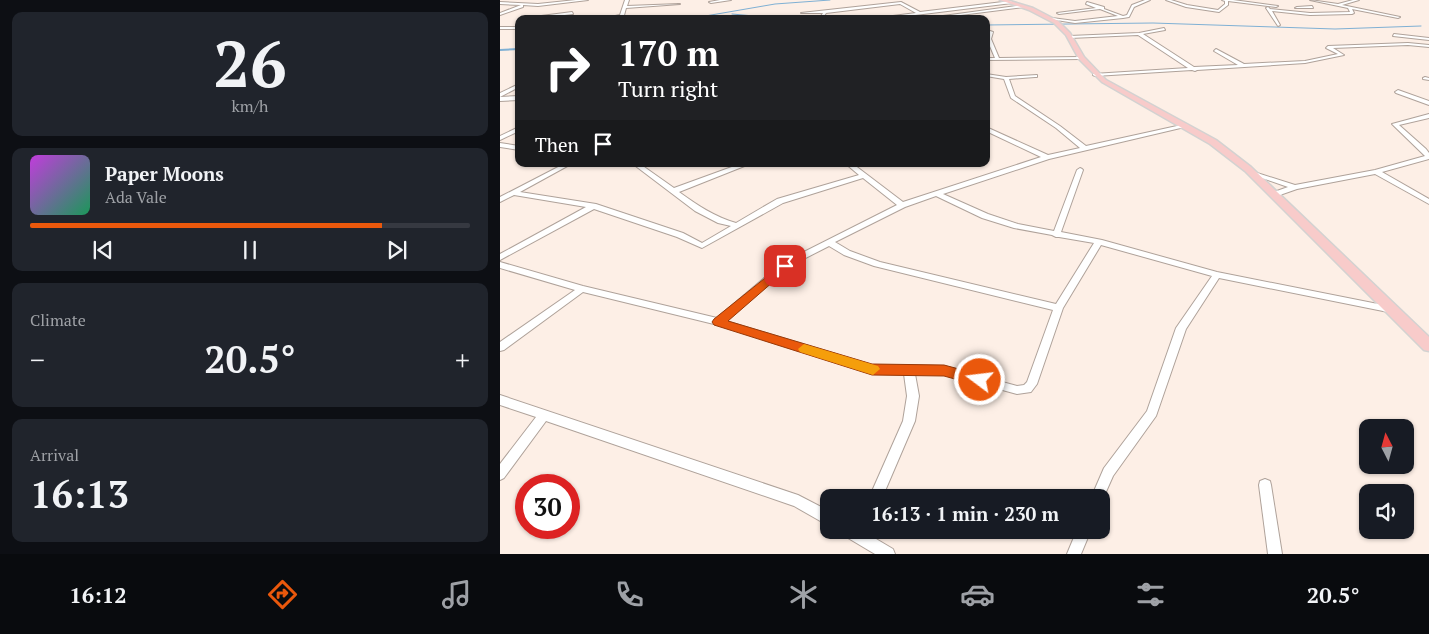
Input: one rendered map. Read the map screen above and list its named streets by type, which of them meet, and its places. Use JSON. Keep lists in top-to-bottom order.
{
  "north": "top",
  "page": {
    "tile": [
      ["26", "km/h"],
      "Climate",
      ["Arrival", "16:13"]
    ],
    "turn": ["170 m", "Turn right"],
    "then": "Then",
    "song": ["Paper Moons", "Ada Vale"],
    "heat": ["−", "20.5°", "+"],
    "limit": "30",
    "trip": "16:13 · 1 min · 230 m",
    "tabs": ["16:12", "20.5°"]
  }
}
